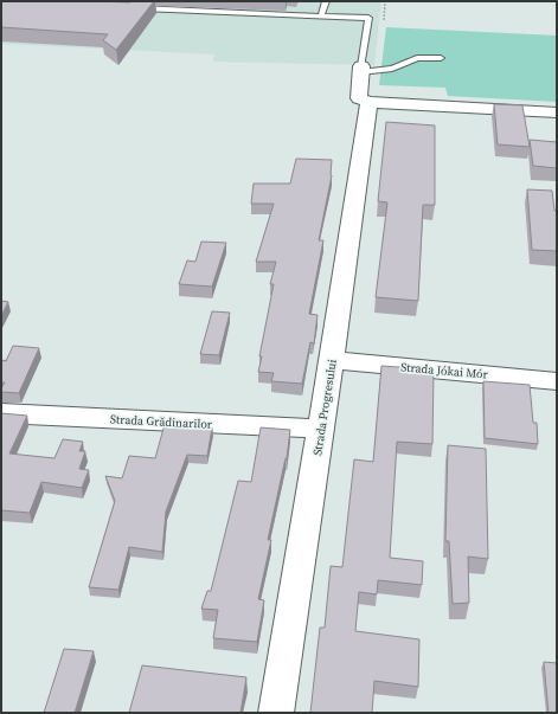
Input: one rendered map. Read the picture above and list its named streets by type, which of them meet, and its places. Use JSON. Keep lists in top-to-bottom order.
{
  "streets": {
    "street": ["Strada Jókai Mór", "Strada Progresului", "Strada Grădinarilor"]
  },
  "crossings": [
    ["Strada Jókai Mór", "Strada Progresului"],
    ["Strada Progresului", "Strada Grădinarilor"]
  ]
}
